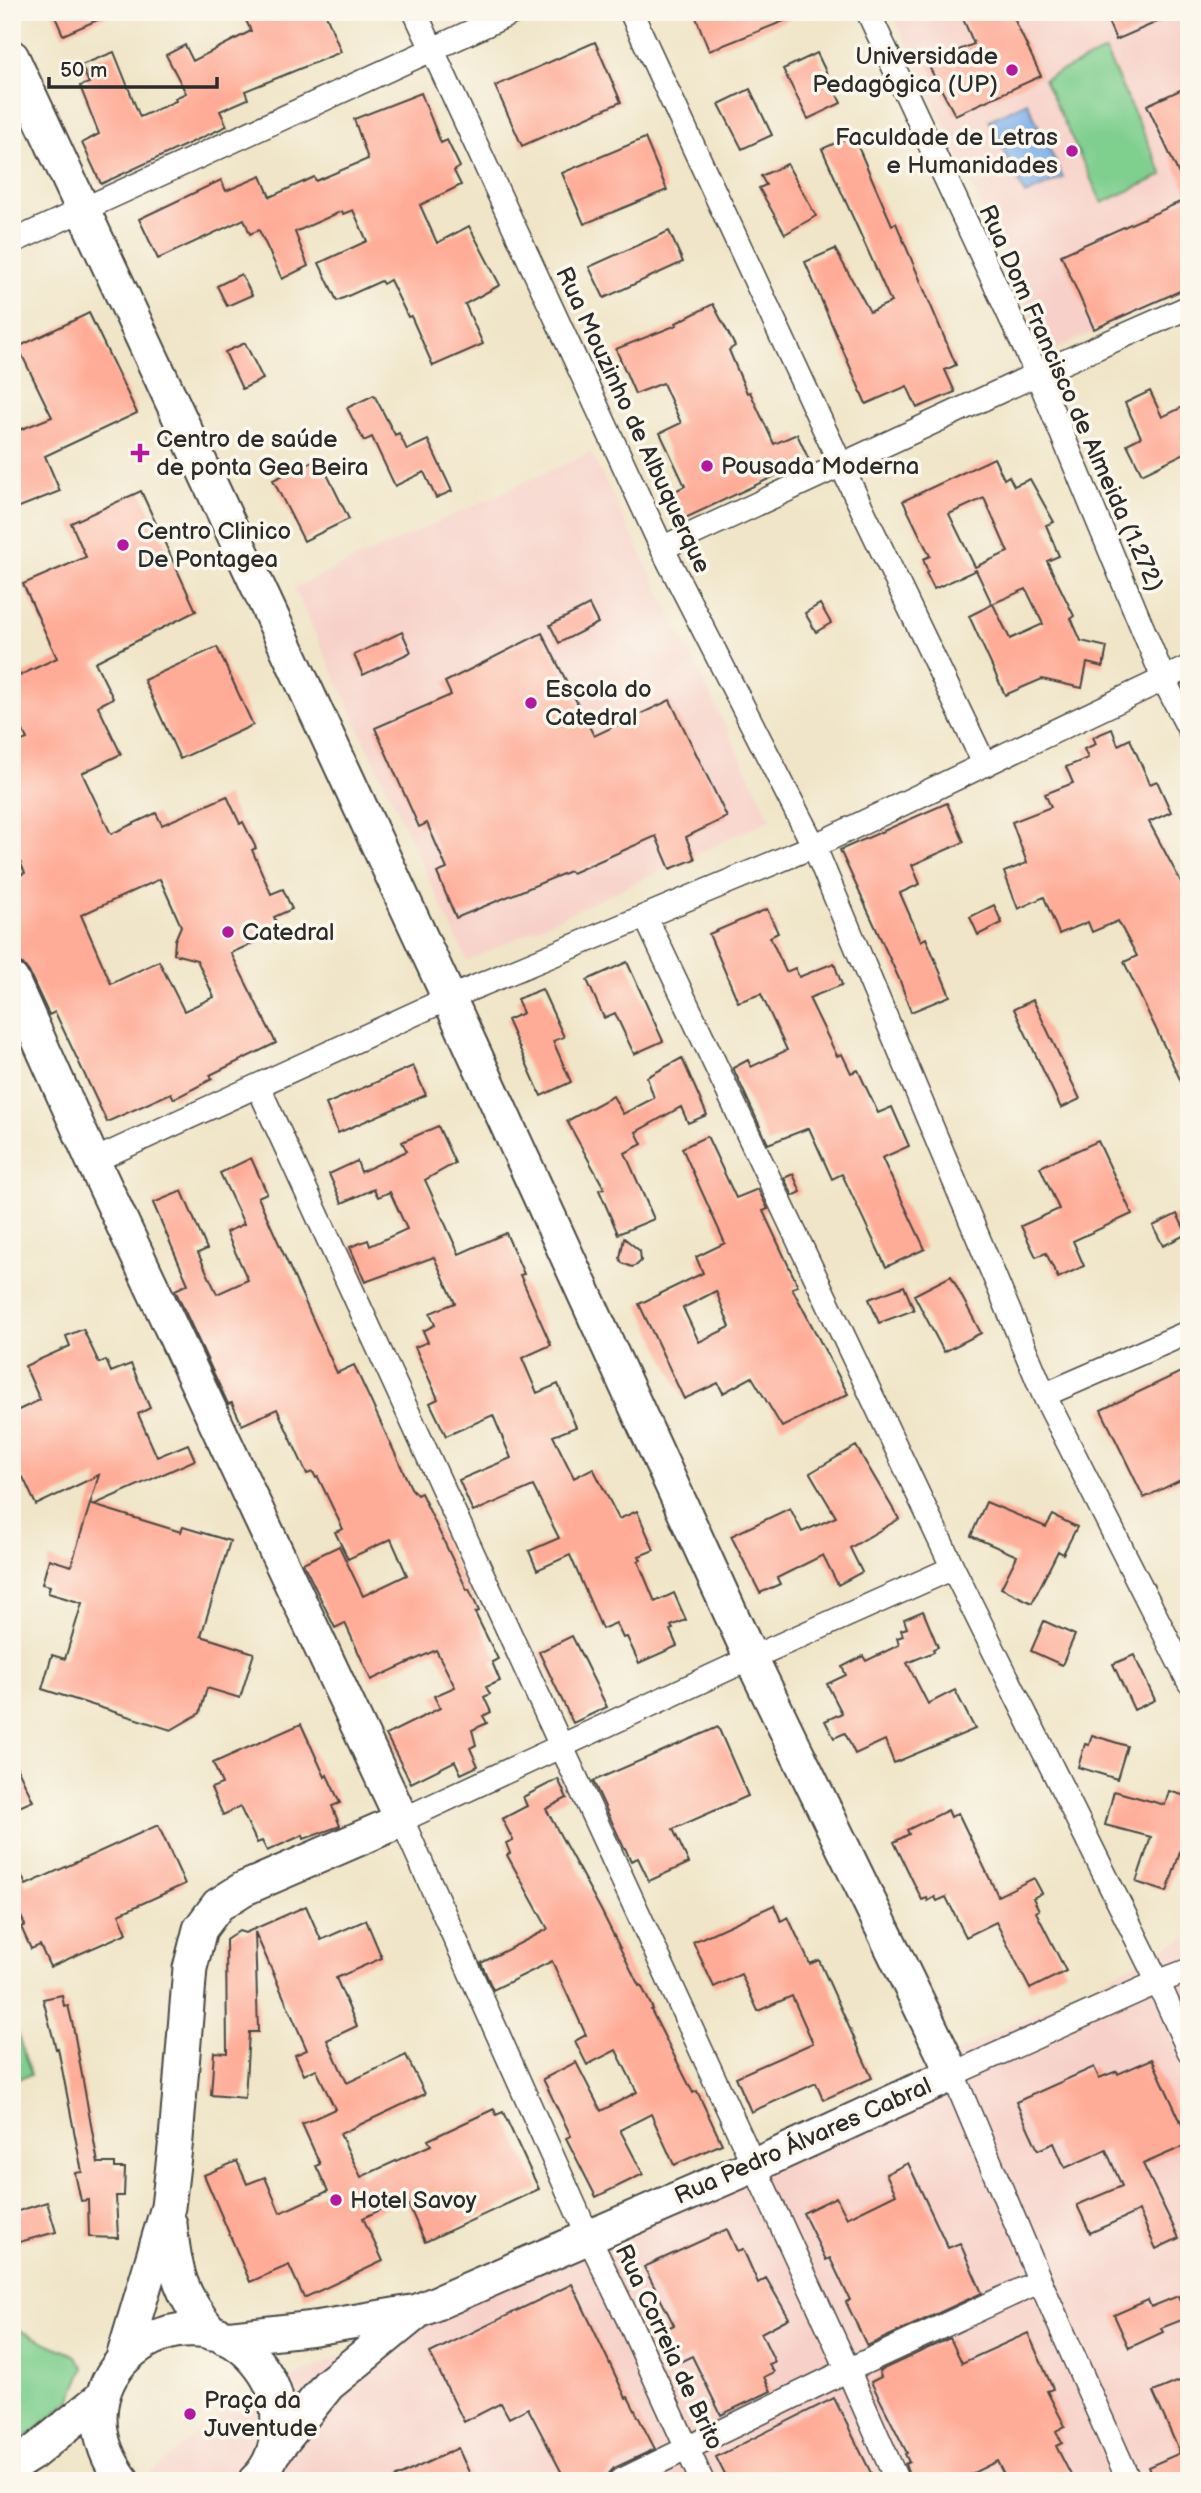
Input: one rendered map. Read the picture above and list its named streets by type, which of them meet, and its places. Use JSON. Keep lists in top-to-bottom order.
{
  "streets": {
    "street": [
      "Rua Dom Francisco de Almeida (1.272)",
      "Rua Mouzinho de Albuquerque",
      "Rua Pedro Álvares Cabral",
      "Rua Correia de Brito"
    ]
  },
  "crossings": [
    ["Rua Pedro Álvares Cabral", "Rua Correia de Brito"]
  ],
  "places": {
    "other": [
      "Universidade Pedagógica (UP)",
      "Faculdade de Letras e Humanidades",
      "Pousada Moderna",
      "Centro Clinico De Pontagea",
      "Escola do Catedral",
      "Catedral",
      "Hotel Savoy",
      "Praça da Juventude"
    ],
    "health": ["Centro de saúde de ponta Gea Beira"]
  },
  "scale_bar": "50 m"
}
